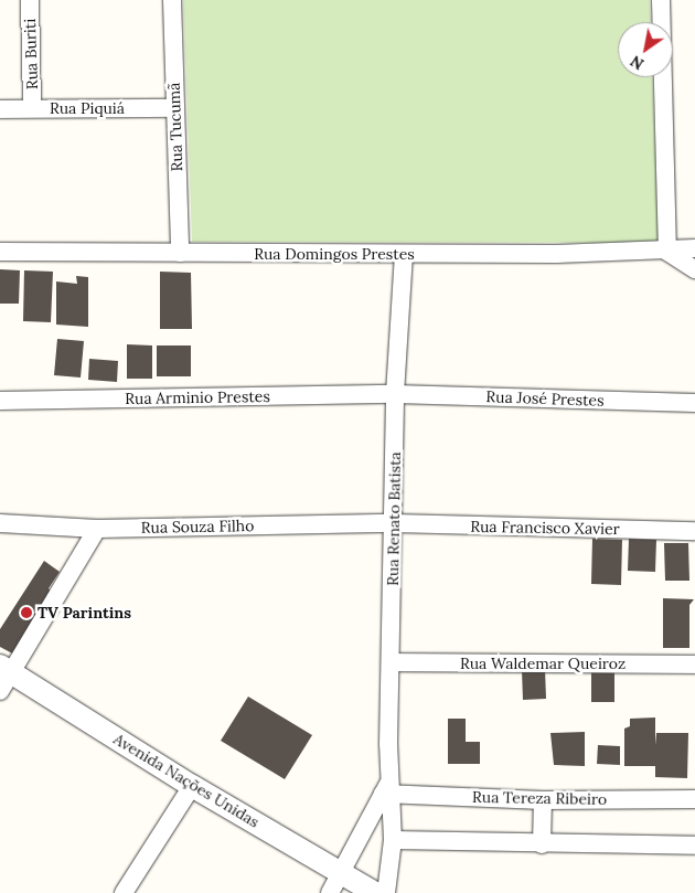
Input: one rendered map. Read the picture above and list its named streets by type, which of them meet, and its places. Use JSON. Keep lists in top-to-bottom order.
{
  "streets": {
    "street": [
      "Rua Buriti",
      "Rua Piquiá",
      "Rua Tucumã",
      "Rua Domingos Prestes",
      "Rua Arminio Prestes",
      "Rua José Prestes",
      "Rua Renato Batista",
      "Rua Souza Filho",
      "Rua Francisco Xavier",
      "Rua Waldemar Queiroz",
      "Avenida Nações Unidas",
      "Rua Tereza Ribeiro"
    ]
  },
  "crossings": [
    ["Rua Buriti", "Rua Piquiá"],
    ["Rua Piquiá", "Rua Tucumã"],
    ["Rua Tucumã", "Rua Domingos Prestes"],
    ["Rua Domingos Prestes", "Rua Renato Batista"],
    ["Rua Arminio Prestes", "Rua José Prestes"],
    ["Rua Arminio Prestes", "Rua Renato Batista"],
    ["Rua José Prestes", "Rua Renato Batista"],
    ["Rua Renato Batista", "Rua Souza Filho"],
    ["Rua Renato Batista", "Rua Francisco Xavier"],
    ["Rua Renato Batista", "Rua Waldemar Queiroz"],
    ["Rua Renato Batista", "Avenida Nações Unidas"],
    ["Rua Renato Batista", "Rua Tereza Ribeiro"],
    ["Rua Souza Filho", "Rua Francisco Xavier"]
  ],
  "places": ["TV Parintins"],
  "north": "bottom left"
}
